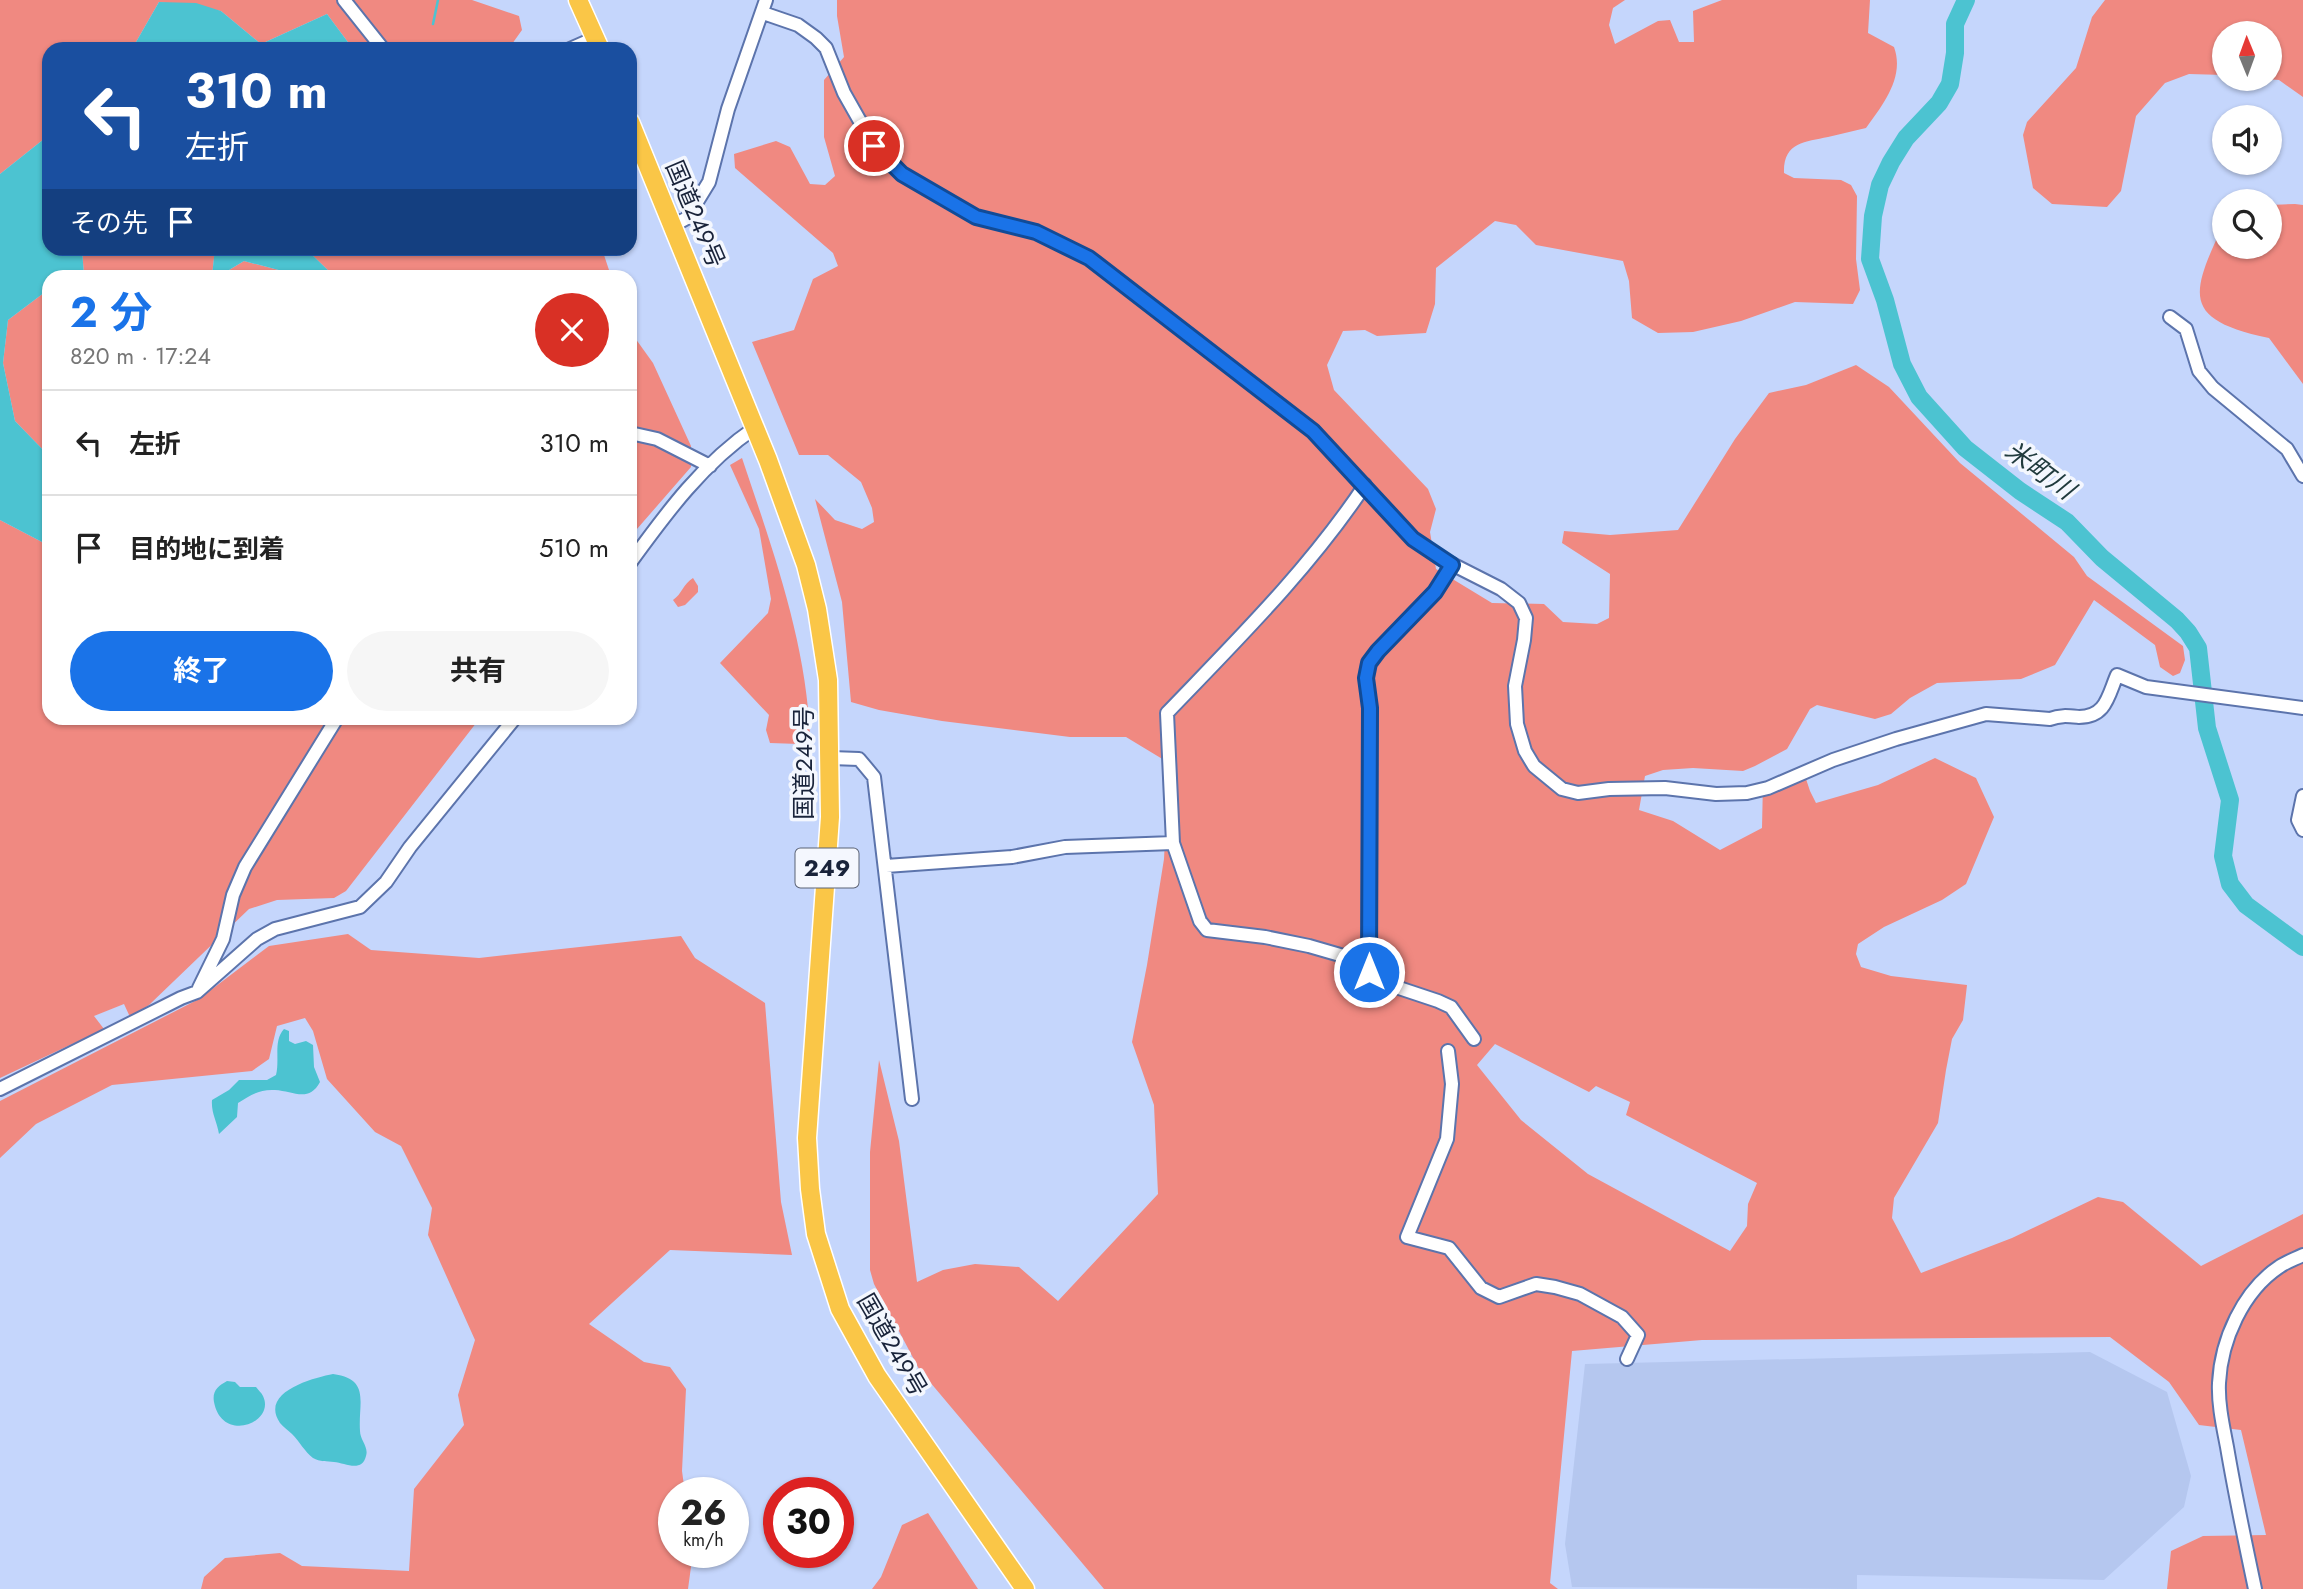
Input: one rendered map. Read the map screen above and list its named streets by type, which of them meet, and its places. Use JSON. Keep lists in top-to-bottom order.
{
  "streets": {
    "highway": ["国道249号", "249"]
  },
  "water": ["米町川"],
  "north": "top",
  "page": {
    "turn": ["310 m", "左折"],
    "then": "その先",
    "heading": ["2 分", "820 m · 17:24"],
    "list": [
      {
        "name": "左折",
        "value": "310 m"
      },
      {
        "name": "目的地に到着",
        "value": "510 m"
      }
    ],
    "buttons": ["終了", "共有"],
    "speed": "26 km/h",
    "limit": "30"
  }
}
